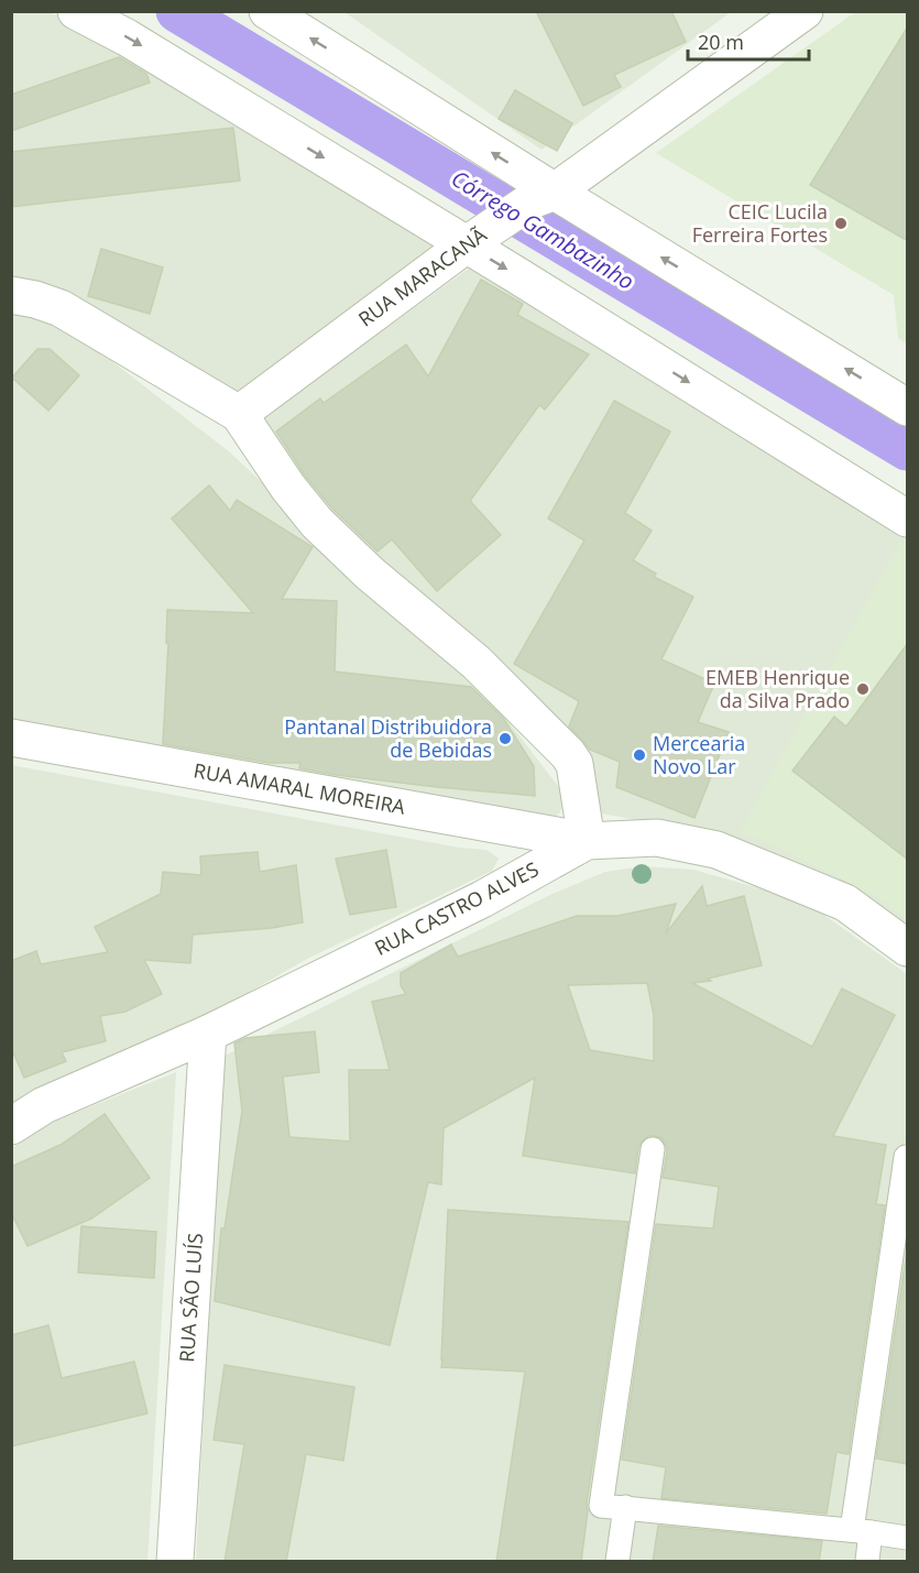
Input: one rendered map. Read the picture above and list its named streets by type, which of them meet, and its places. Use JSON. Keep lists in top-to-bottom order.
{
  "streets": {
    "street": [
      "RUA MARACANÃ",
      "RUA AMARAL MOREIRA",
      "RUA CASTRO ALVES",
      "RUA SÃO LUÍS"
    ]
  },
  "crossings": [
    ["RUA AMARAL MOREIRA", "RUA CASTRO ALVES"],
    ["RUA CASTRO ALVES", "RUA SÃO LUÍS"]
  ],
  "water": ["Córrego Gambazinho"],
  "places": [
    "CEIC Lucila Ferreira Fortes",
    "EMEB Henrique da Silva Prado",
    "Pantanal Distribuidora de Bebidas",
    "Mercearia Novo Lar"
  ],
  "scale_bar": "20 m"
}
